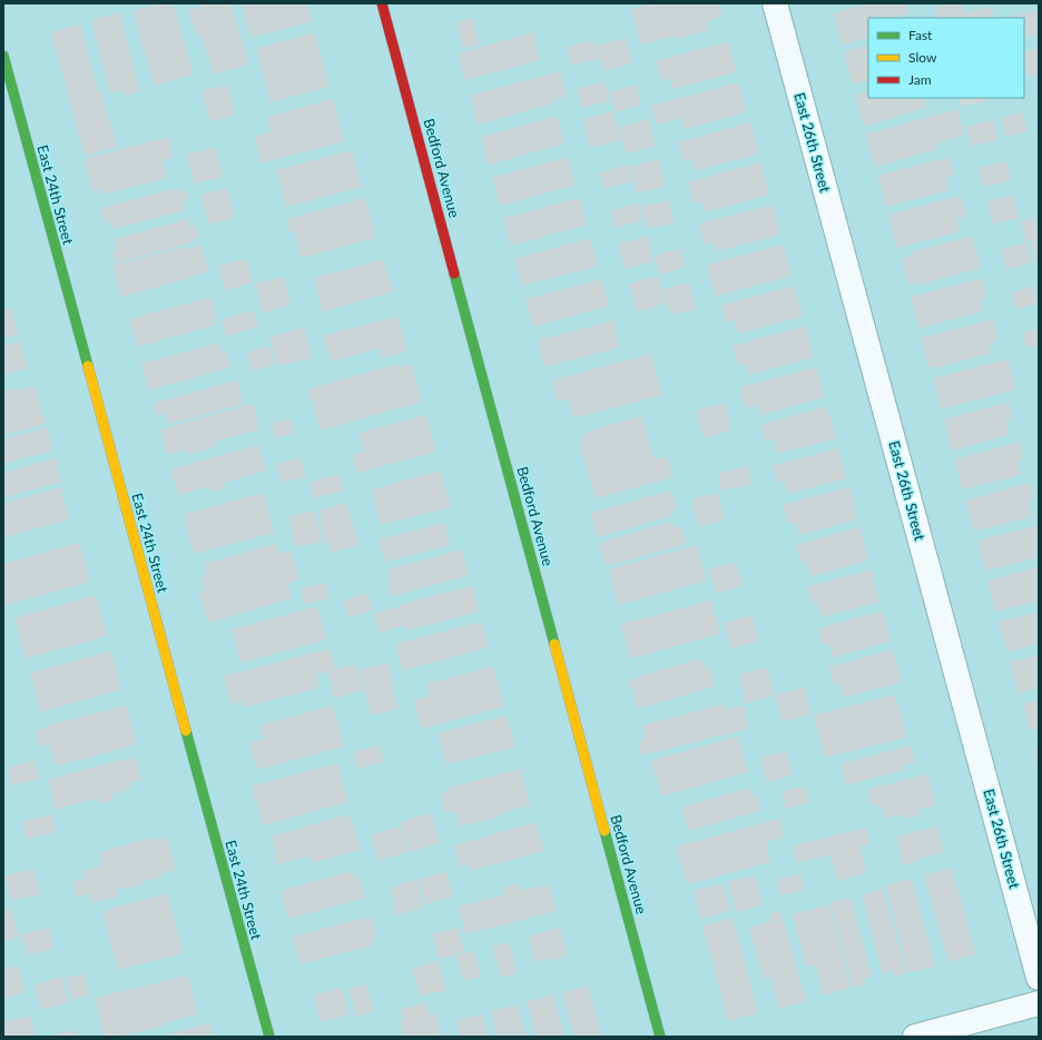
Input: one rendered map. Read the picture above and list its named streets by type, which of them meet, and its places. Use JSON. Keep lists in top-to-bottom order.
{
  "streets": {
    "main road": ["Bedford Avenue", "East 24th Street"],
    "street": ["East 26th Street"]
  },
  "legend": ["Fast", "Slow", "Jam"]
}
